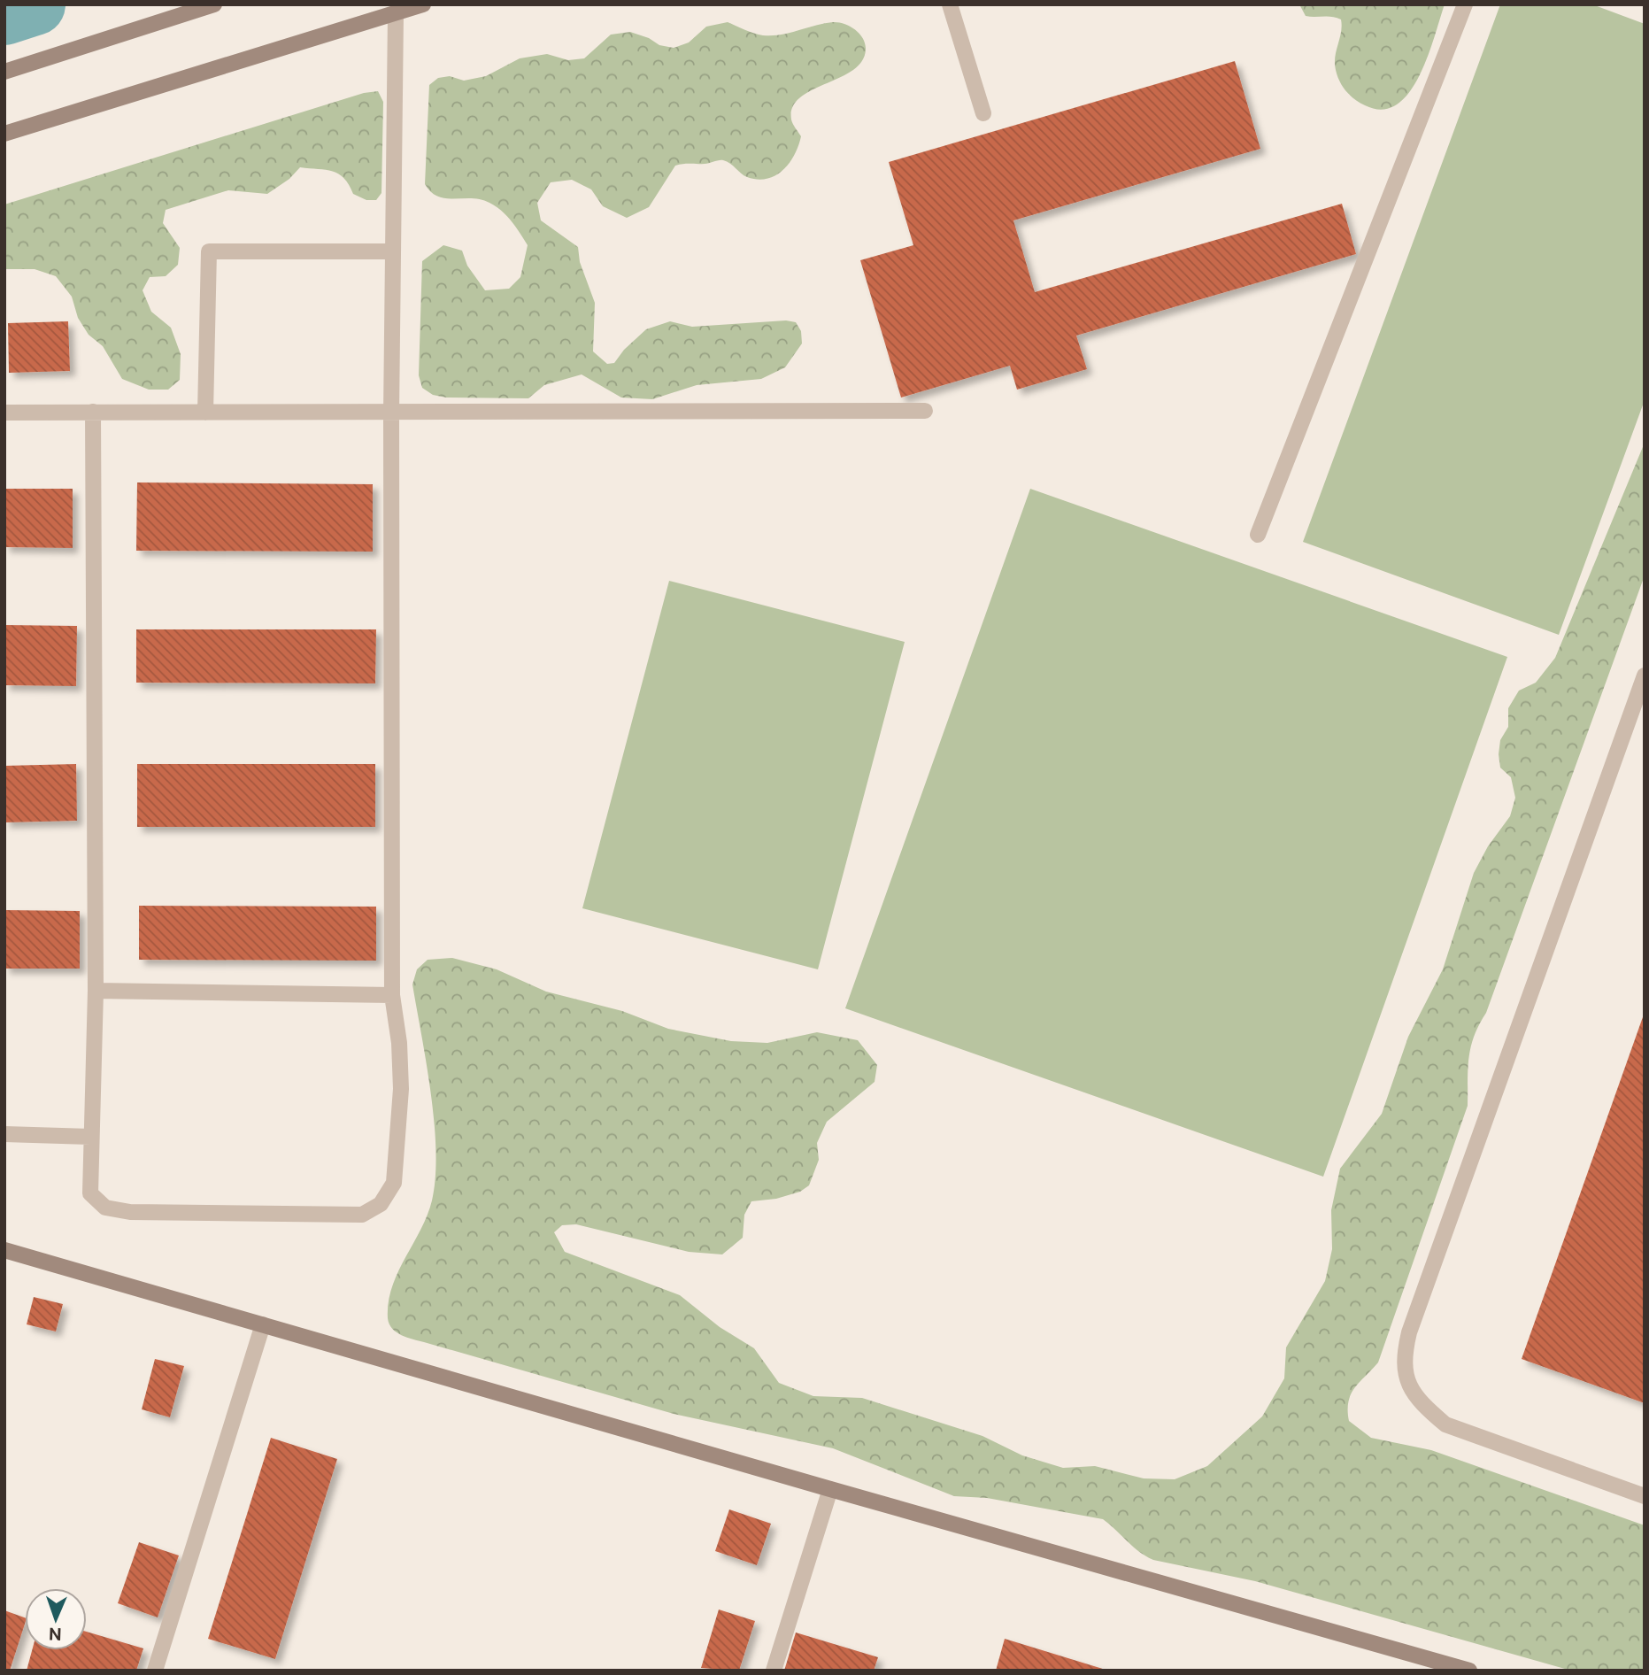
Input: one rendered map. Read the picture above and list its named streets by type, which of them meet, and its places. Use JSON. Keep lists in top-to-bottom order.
{
  "north": "bottom"
}
